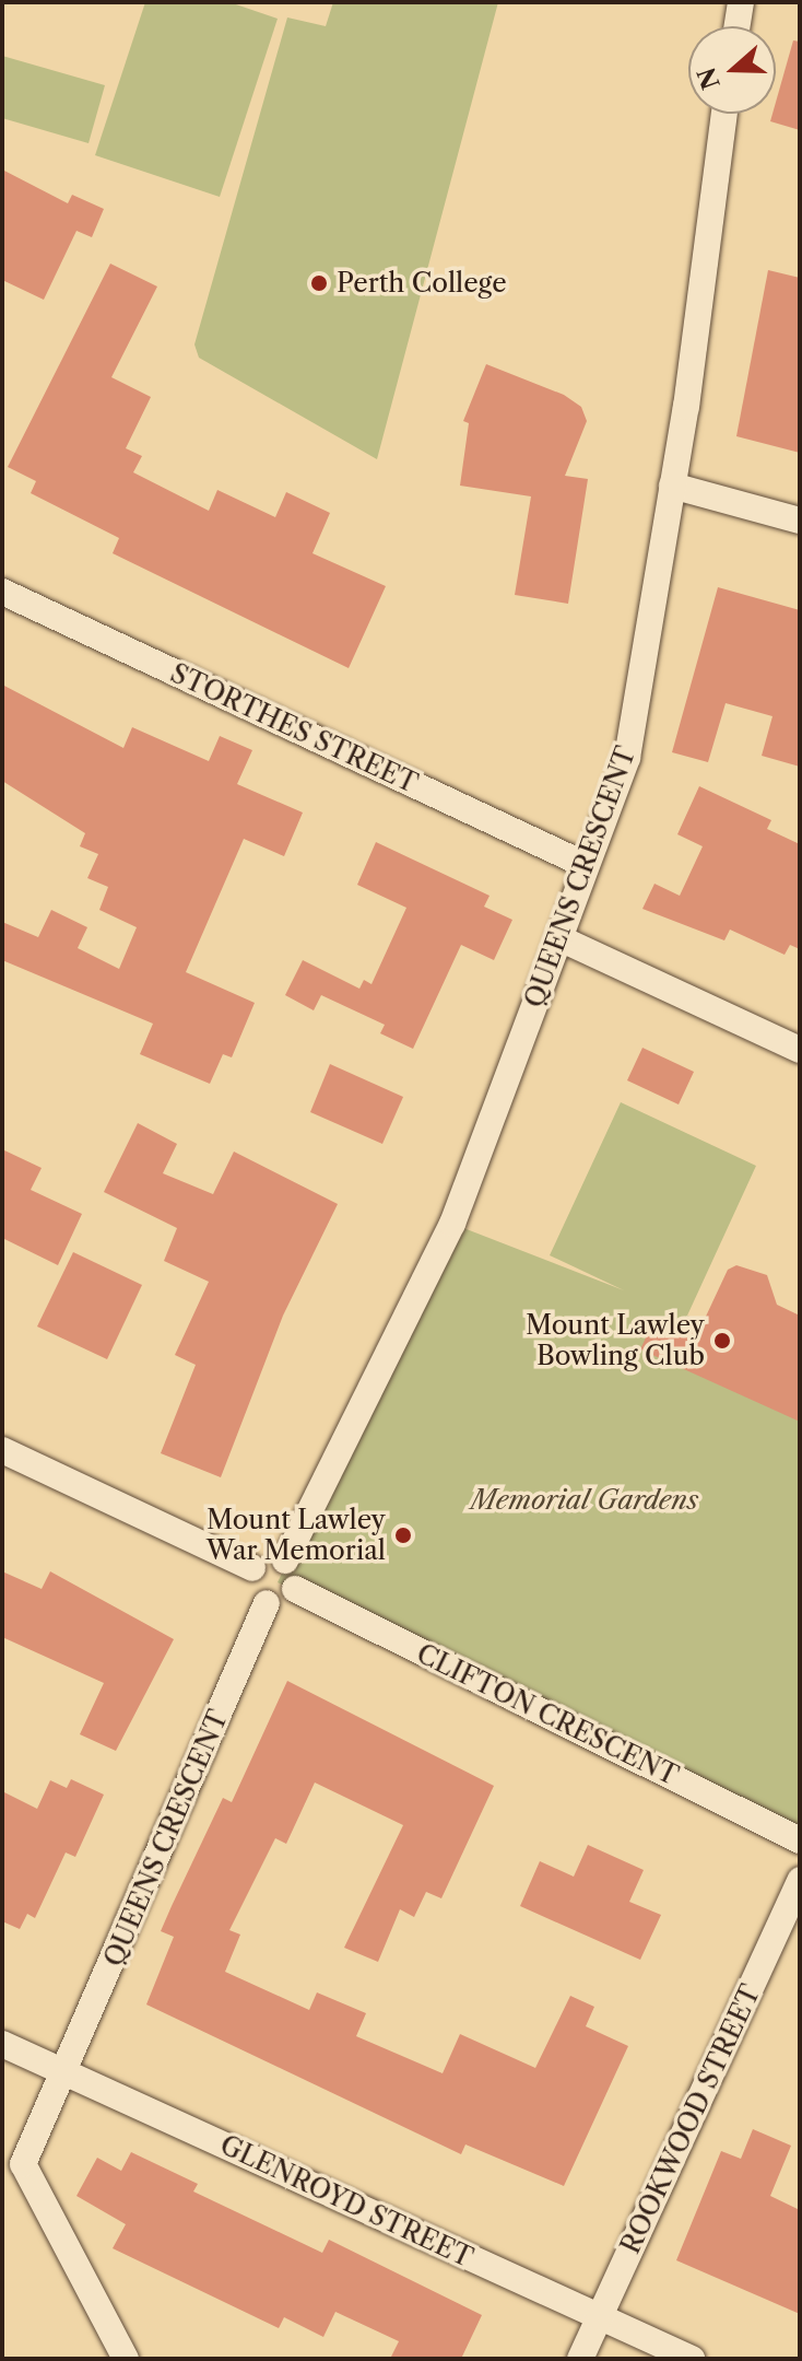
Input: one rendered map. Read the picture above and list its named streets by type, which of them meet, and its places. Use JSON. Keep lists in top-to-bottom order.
{
  "streets": {
    "street": [
      "STORTHES STREET",
      "QUEENS CRESCENT",
      "CLIFTON CRESCENT",
      "ROOKWOOD STREET",
      "GLENROYD STREET"
    ]
  },
  "crossings": [
    ["STORTHES STREET", "QUEENS CRESCENT"],
    ["QUEENS CRESCENT", "CLIFTON CRESCENT"],
    ["QUEENS CRESCENT", "GLENROYD STREET"],
    ["ROOKWOOD STREET", "GLENROYD STREET"]
  ],
  "parks": ["Memorial Gardens"],
  "places": ["Perth College", "Mount Lawley Bowling Club", "Mount Lawley War Memorial"],
  "north": "left"
}
